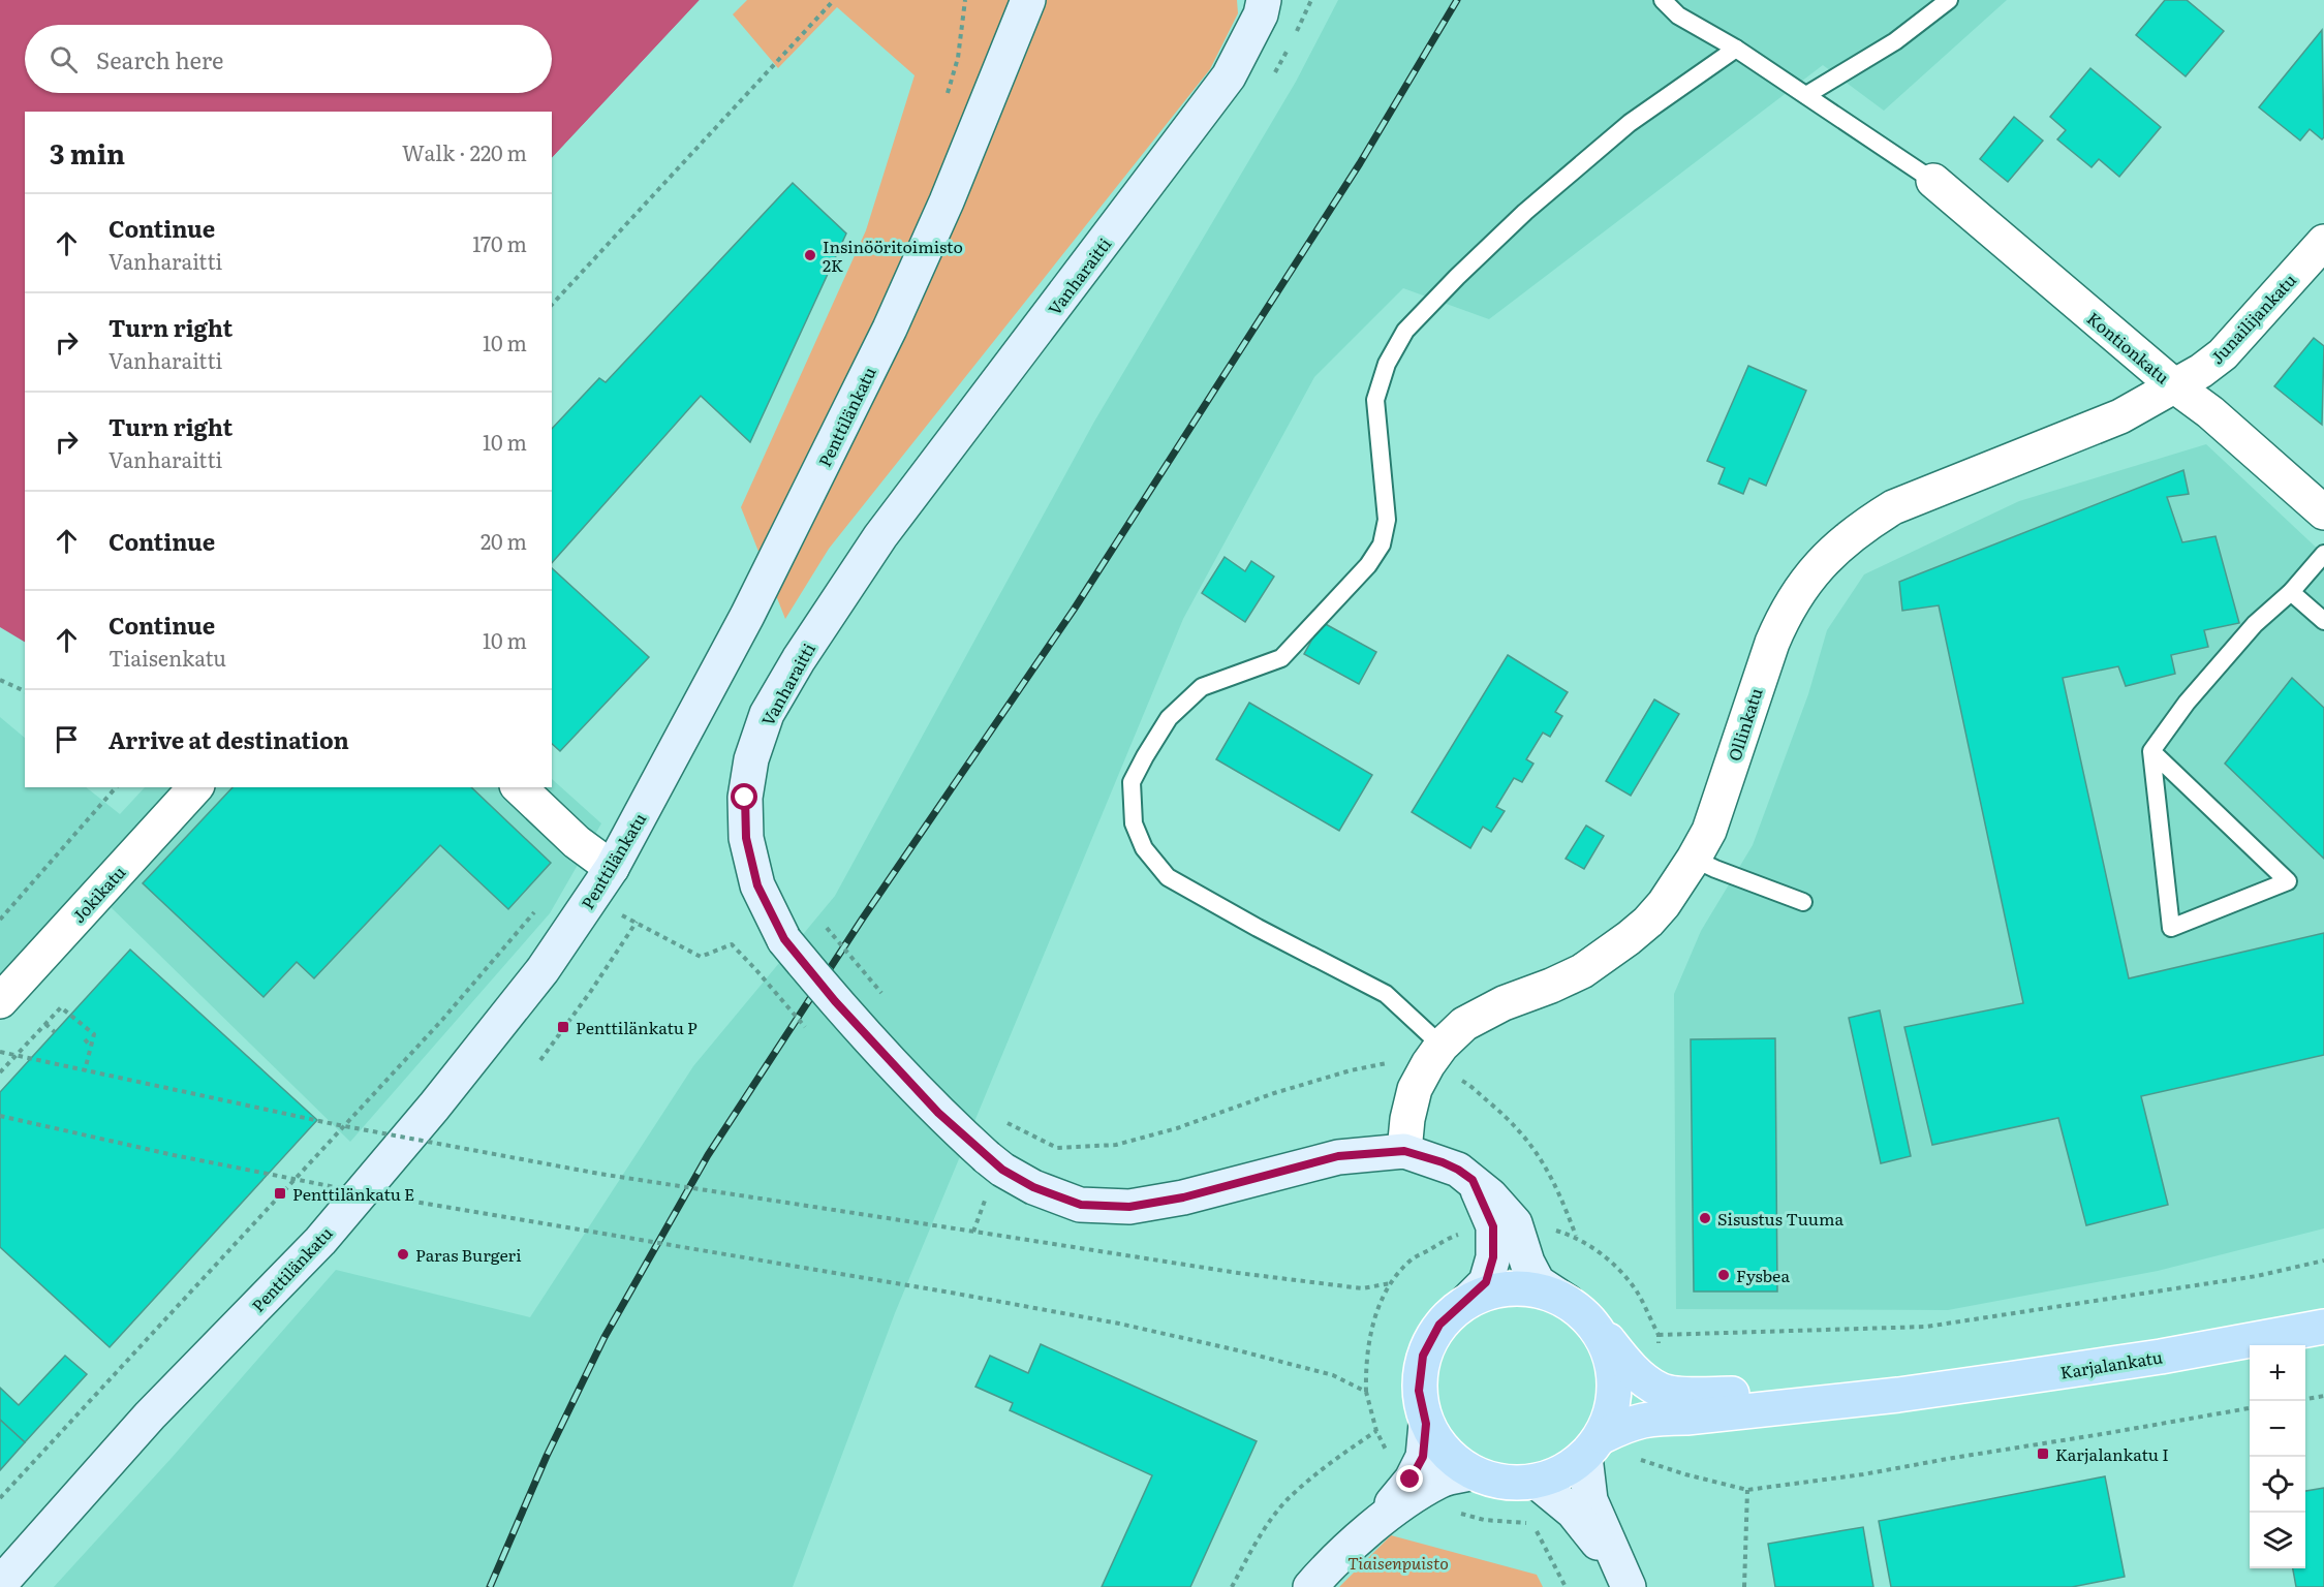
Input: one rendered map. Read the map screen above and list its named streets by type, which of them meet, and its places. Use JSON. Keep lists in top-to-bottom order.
{
  "streets": {
    "main road": ["Karjalankatu"],
    "street": [
      "Vanharaitti",
      "Junailijankatu",
      "Kontionkatu",
      "Penttilänkatu",
      "Ollinkatu",
      "Jokikatu"
    ]
  },
  "crossings": [
    ["Vanharaitti", "Ollinkatu"],
    ["Vanharaitti", "Karjalankatu"],
    ["Junailijankatu", "Kontionkatu"],
    ["Junailijankatu", "Ollinkatu"],
    ["Kontionkatu", "Ollinkatu"]
  ],
  "parks": ["Tiaisenpuisto"],
  "places": {
    "other": [
      "Insinööritoimisto 2K",
      "Sisustus Tuuma",
      "Paras Burgeri",
      "Fysbea"
    ],
    "transit": ["Penttilänkatu P", "Penttilänkatu E", "Karjalankatu I"]
  },
  "page": {
    "search": "Search here",
    "heading": ["3 min", "Walk · 220 m"],
    "list": [
      ["Continue", "Vanharaitti", "170 m"],
      ["Turn right", "Vanharaitti", "10 m"],
      ["Turn right", "Vanharaitti", "10 m"],
      ["Continue", "20 m"],
      ["Continue", "Tiaisenkatu", "10 m"],
      "Arrive at destination"
    ],
    "map_buttons": ["+", "−"]
  }
}
